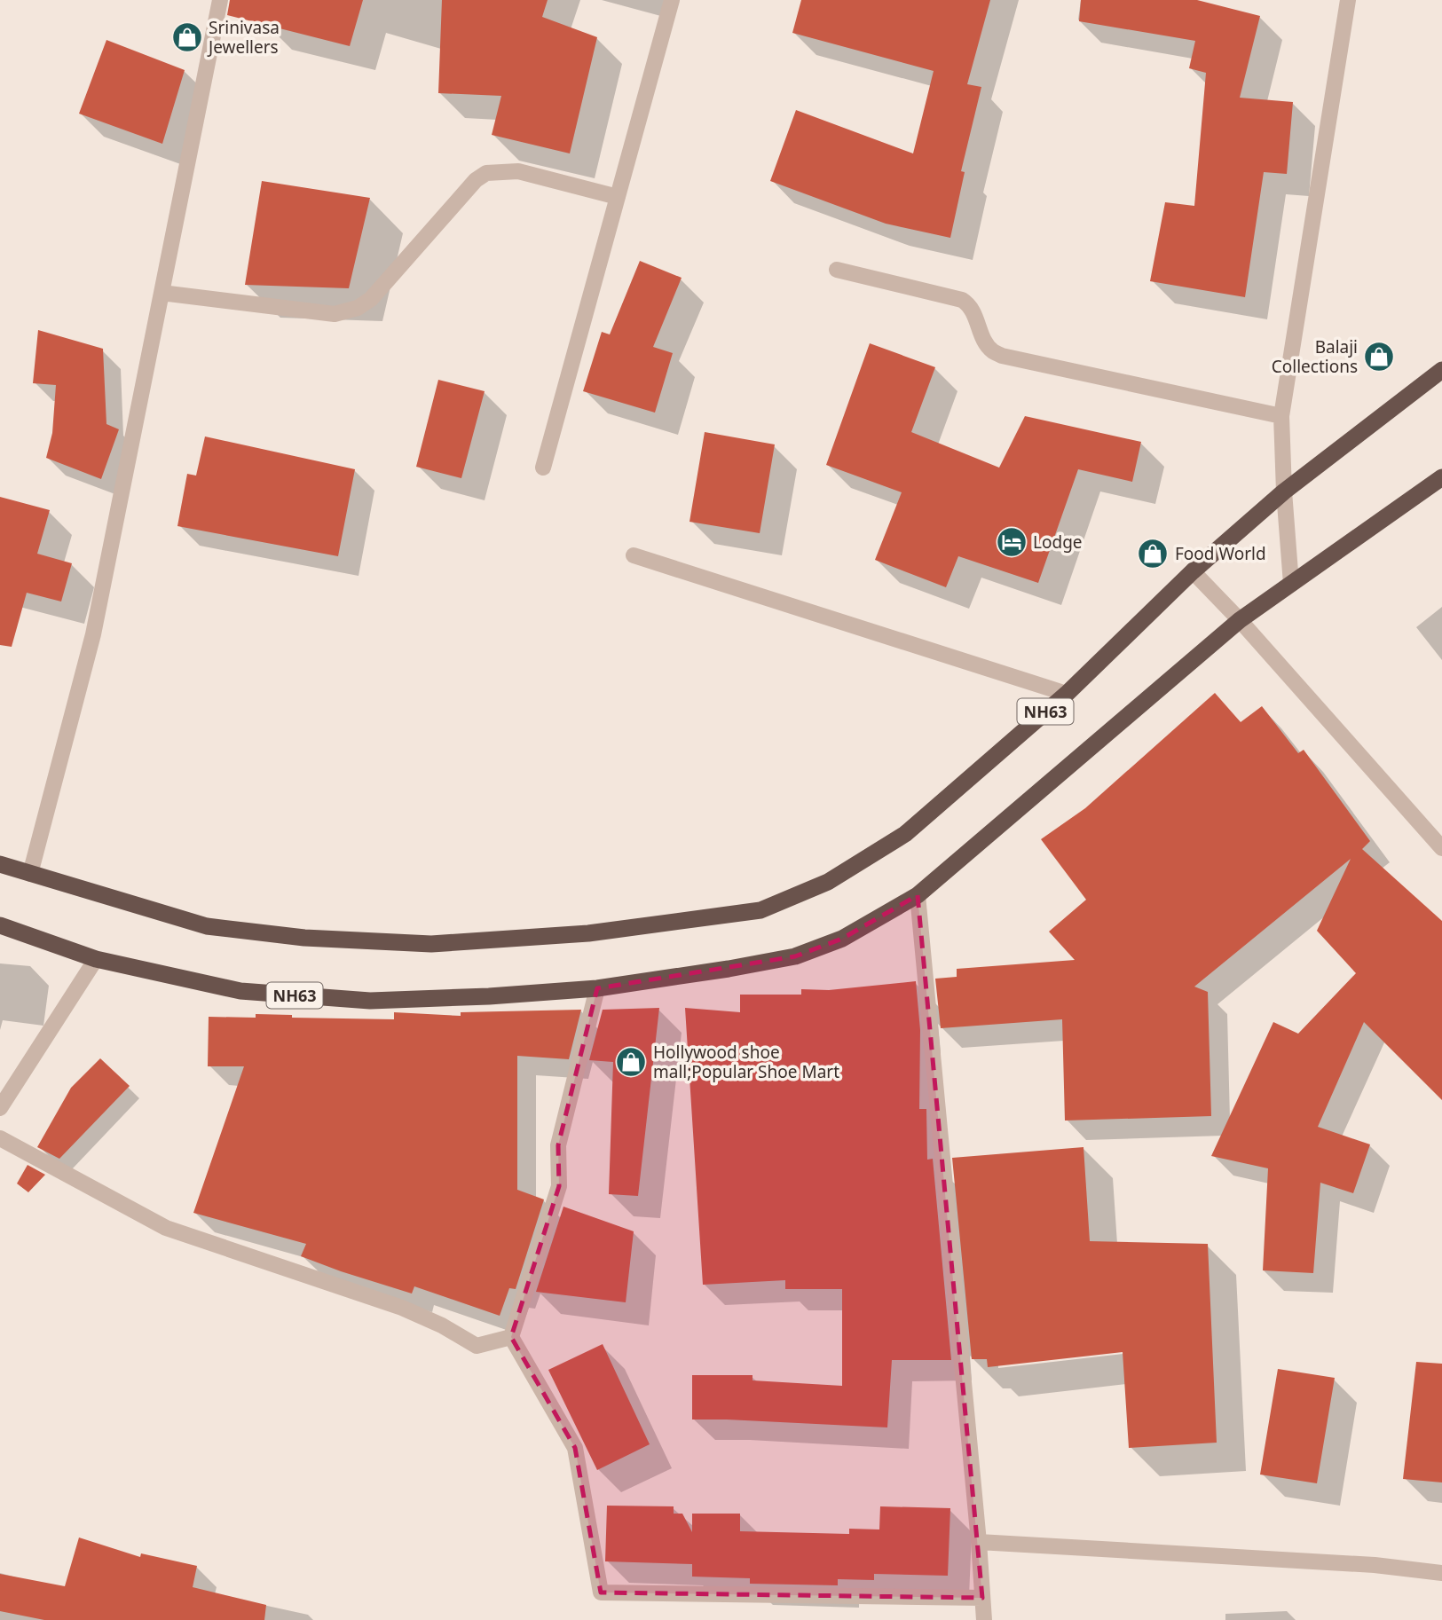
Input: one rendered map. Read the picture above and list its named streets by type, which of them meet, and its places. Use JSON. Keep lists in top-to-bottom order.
{
  "streets": {
    "highway": ["NH63"]
  },
  "places": {
    "shop": [
      "Srinivasa Jewellers",
      "Balaji Collections",
      "Food World",
      "Hollywood shoe mall;Popular Shoe Mart"
    ],
    "hotel": ["Lodge"]
  }
}
